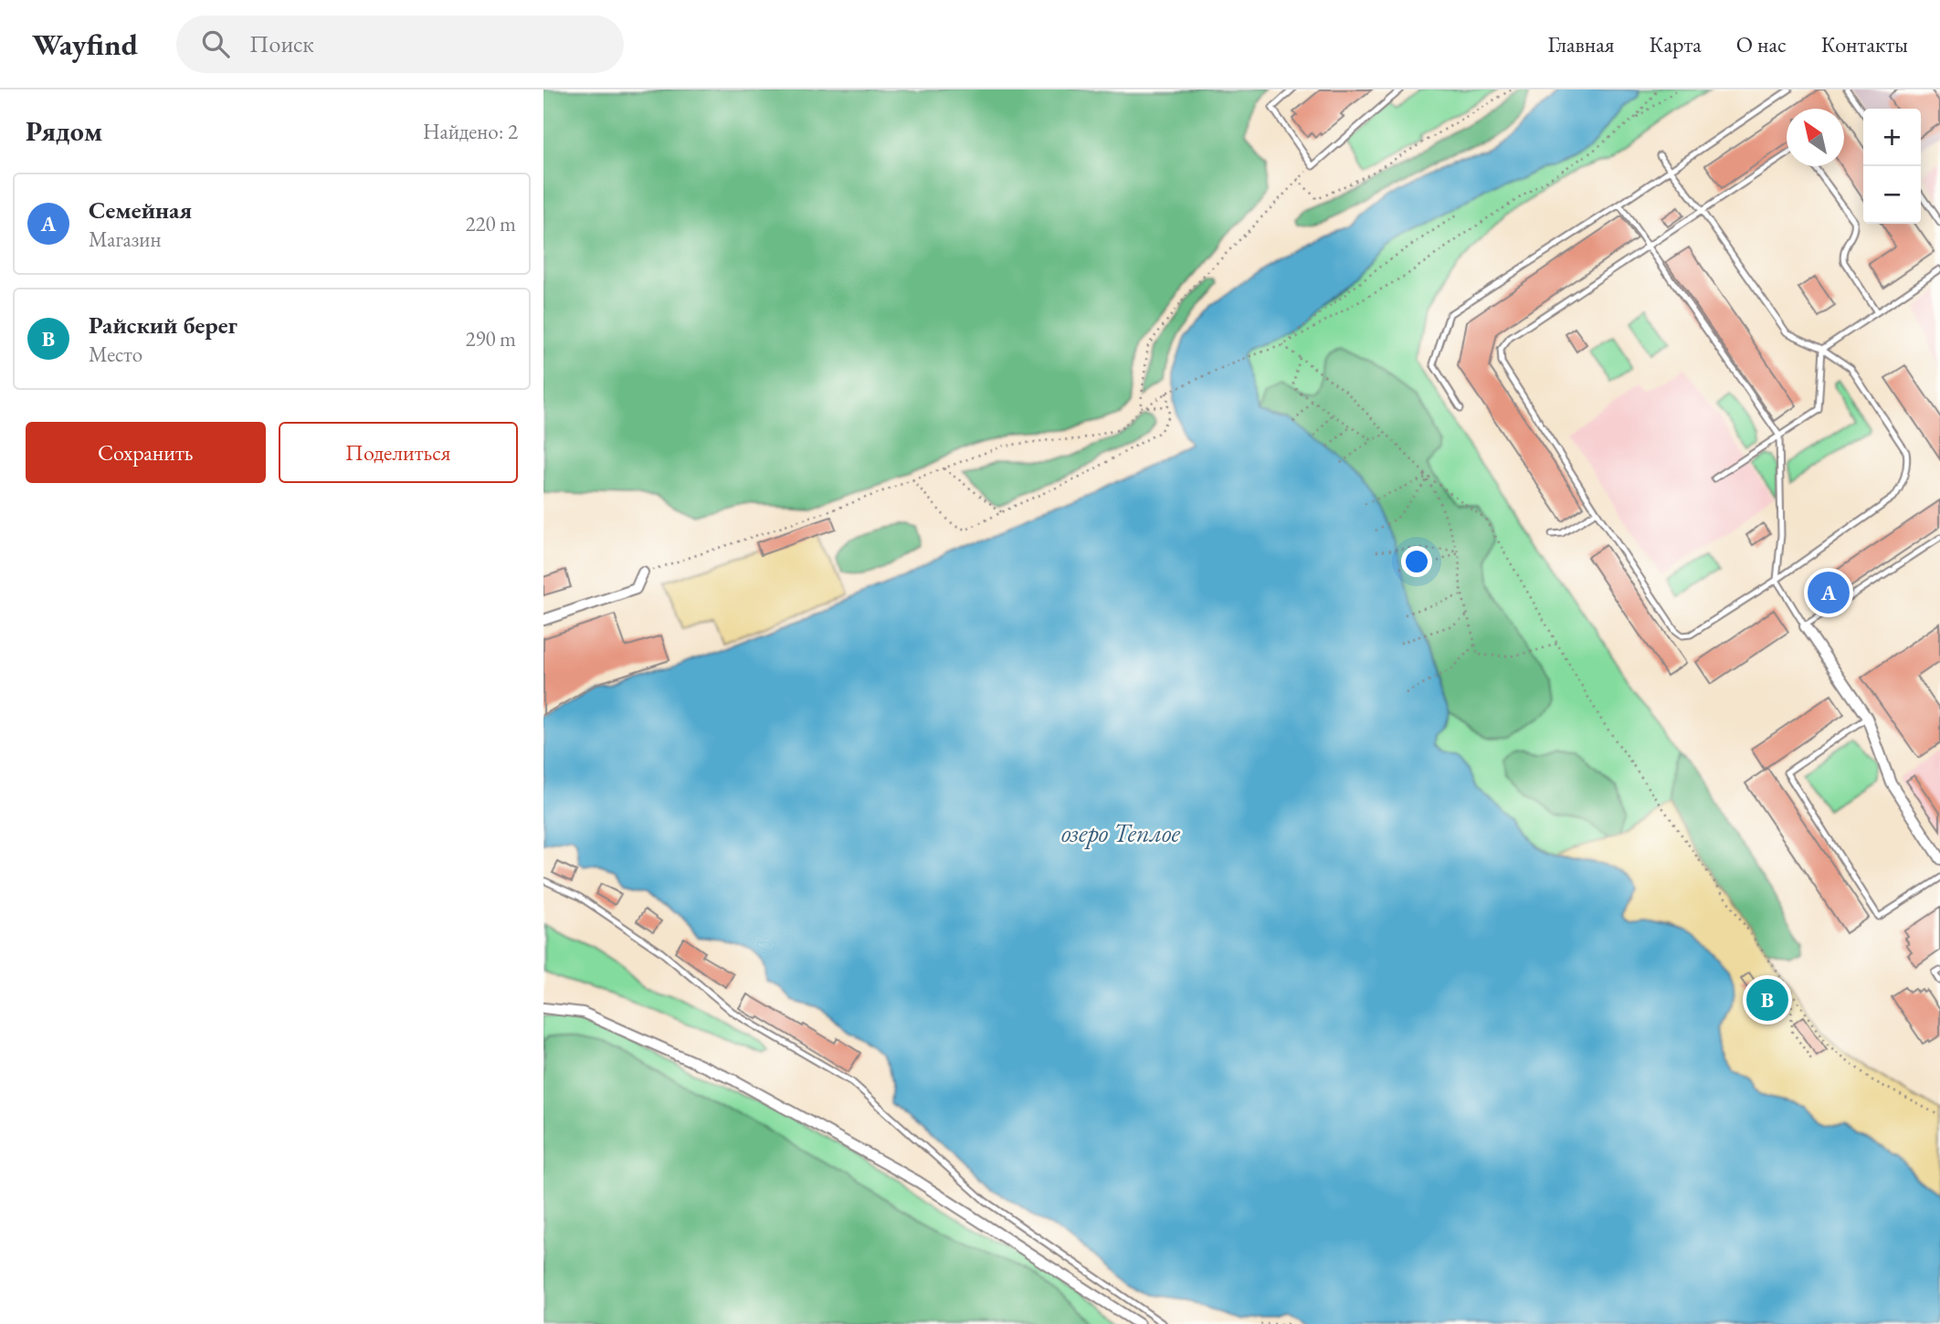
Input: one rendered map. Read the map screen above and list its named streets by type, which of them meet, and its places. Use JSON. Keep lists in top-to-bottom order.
{
  "water": ["озеро Теплое"],
  "north": "top left",
  "page": {
    "header": "Wayfind",
    "search": "Поиск",
    "nav": [
      "Главная",
      "Карта",
      "О нас",
      "Контакты"
    ],
    "heading": ["Рядом", "Найдено: 2"],
    "map_buttons": ["+", "−"],
    "list": [
      {
        "mark": "A",
        "name": "Семейная",
        "note": "Магазин",
        "value": "220 m"
      },
      {
        "mark": "B",
        "name": "Райский берег",
        "note": "Место",
        "value": "290 m"
      }
    ],
    "buttons": ["Сохранить", "Поделиться"],
    "pins": ["A", "B"]
  }
}
